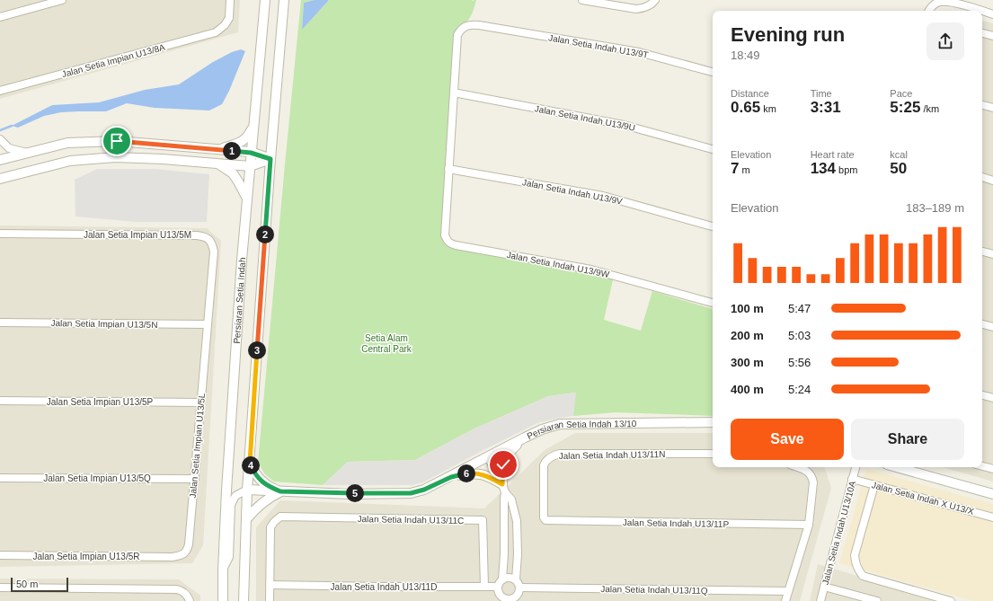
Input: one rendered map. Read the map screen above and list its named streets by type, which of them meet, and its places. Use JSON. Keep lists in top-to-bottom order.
{
  "streets": {
    "street": [
      "Jalan Setia Indah U13/9T",
      "Jalan Setia Impian U13/8A",
      "Jalan Setia Indah U13/9U",
      "Jalan Setia Indah U13/9V",
      "Jalan Setia Impian U13/5M",
      "Jalan Setia Indah U13/9W",
      "Persiaran Setia Indah",
      "Jalan Setia Impian U13/5N",
      "Jalan Setia Impian U13/5P",
      "Persiaran Setia Indah 13/10",
      "Jalan Setia Impian U13/5L",
      "Jalan Setia Indah U13/11N",
      "Jalan Setia Impian U13/5Q",
      "Jalan Setia Indah X U13/X",
      "Jalan Setia Indah U13/11C",
      "Jalan Setia Indah U13/11P",
      "Jalan Setia Indah U13/10A",
      "Jalan Setia Impian U13/5R",
      "Jalan Setia Indah U13/11D",
      "Jalan Setia Indah U13/11Q"
    ]
  },
  "crossings": [
    ["Jalan Setia Indah U13/9T", "Jalan Setia Indah U13/9U"],
    ["Jalan Setia Indah U13/9T", "Jalan Setia Indah U13/9V"],
    ["Jalan Setia Indah U13/9T", "Jalan Setia Indah U13/9W"],
    ["Jalan Setia Impian U13/5M", "Jalan Setia Impian U13/5N"],
    ["Jalan Setia Impian U13/5M", "Jalan Setia Impian U13/5L"],
    ["Jalan Setia Impian U13/5N", "Jalan Setia Impian U13/5L"],
    ["Jalan Setia Impian U13/5P", "Jalan Setia Impian U13/5L"],
    ["Jalan Setia Impian U13/5L", "Jalan Setia Impian U13/5Q"],
    ["Jalan Setia Impian U13/5L", "Jalan Setia Impian U13/5R"],
    ["Jalan Setia Indah U13/11N", "Jalan Setia Indah U13/11P"],
    ["Jalan Setia Indah X U13/X", "Jalan Setia Indah U13/10A"],
    ["Jalan Setia Indah U13/11C", "Jalan Setia Indah U13/11D"],
    ["Jalan Setia Indah U13/11D", "Jalan Setia Indah U13/11Q"]
  ],
  "parks": ["Setia Alam Central Park"],
  "scale_bar": "50 m",
  "page": {
    "heading": ["Evening run", "18:49"],
    "stats": [
      ["Distance", "0.65 km"],
      ["Time", "3:31"],
      ["Pace", "5:25 /km"],
      ["Elevation", "7 m"],
      ["Heart rate", "134 bpm"],
      ["kcal", "50"]
    ],
    "pins": [
      "1",
      "2",
      "3",
      "4",
      "6",
      "5"
    ],
    "chart": ["Elevation", "183–189 m"],
    "list": [
      {
        "name": "100 m",
        "note": "5:47"
      },
      {
        "name": "200 m",
        "note": "5:03"
      },
      {
        "name": "300 m",
        "note": "5:56"
      },
      {
        "name": "400 m",
        "note": "5:24"
      }
    ],
    "buttons": ["Save", "Share"],
    "scale": "50 m"
  }
}
